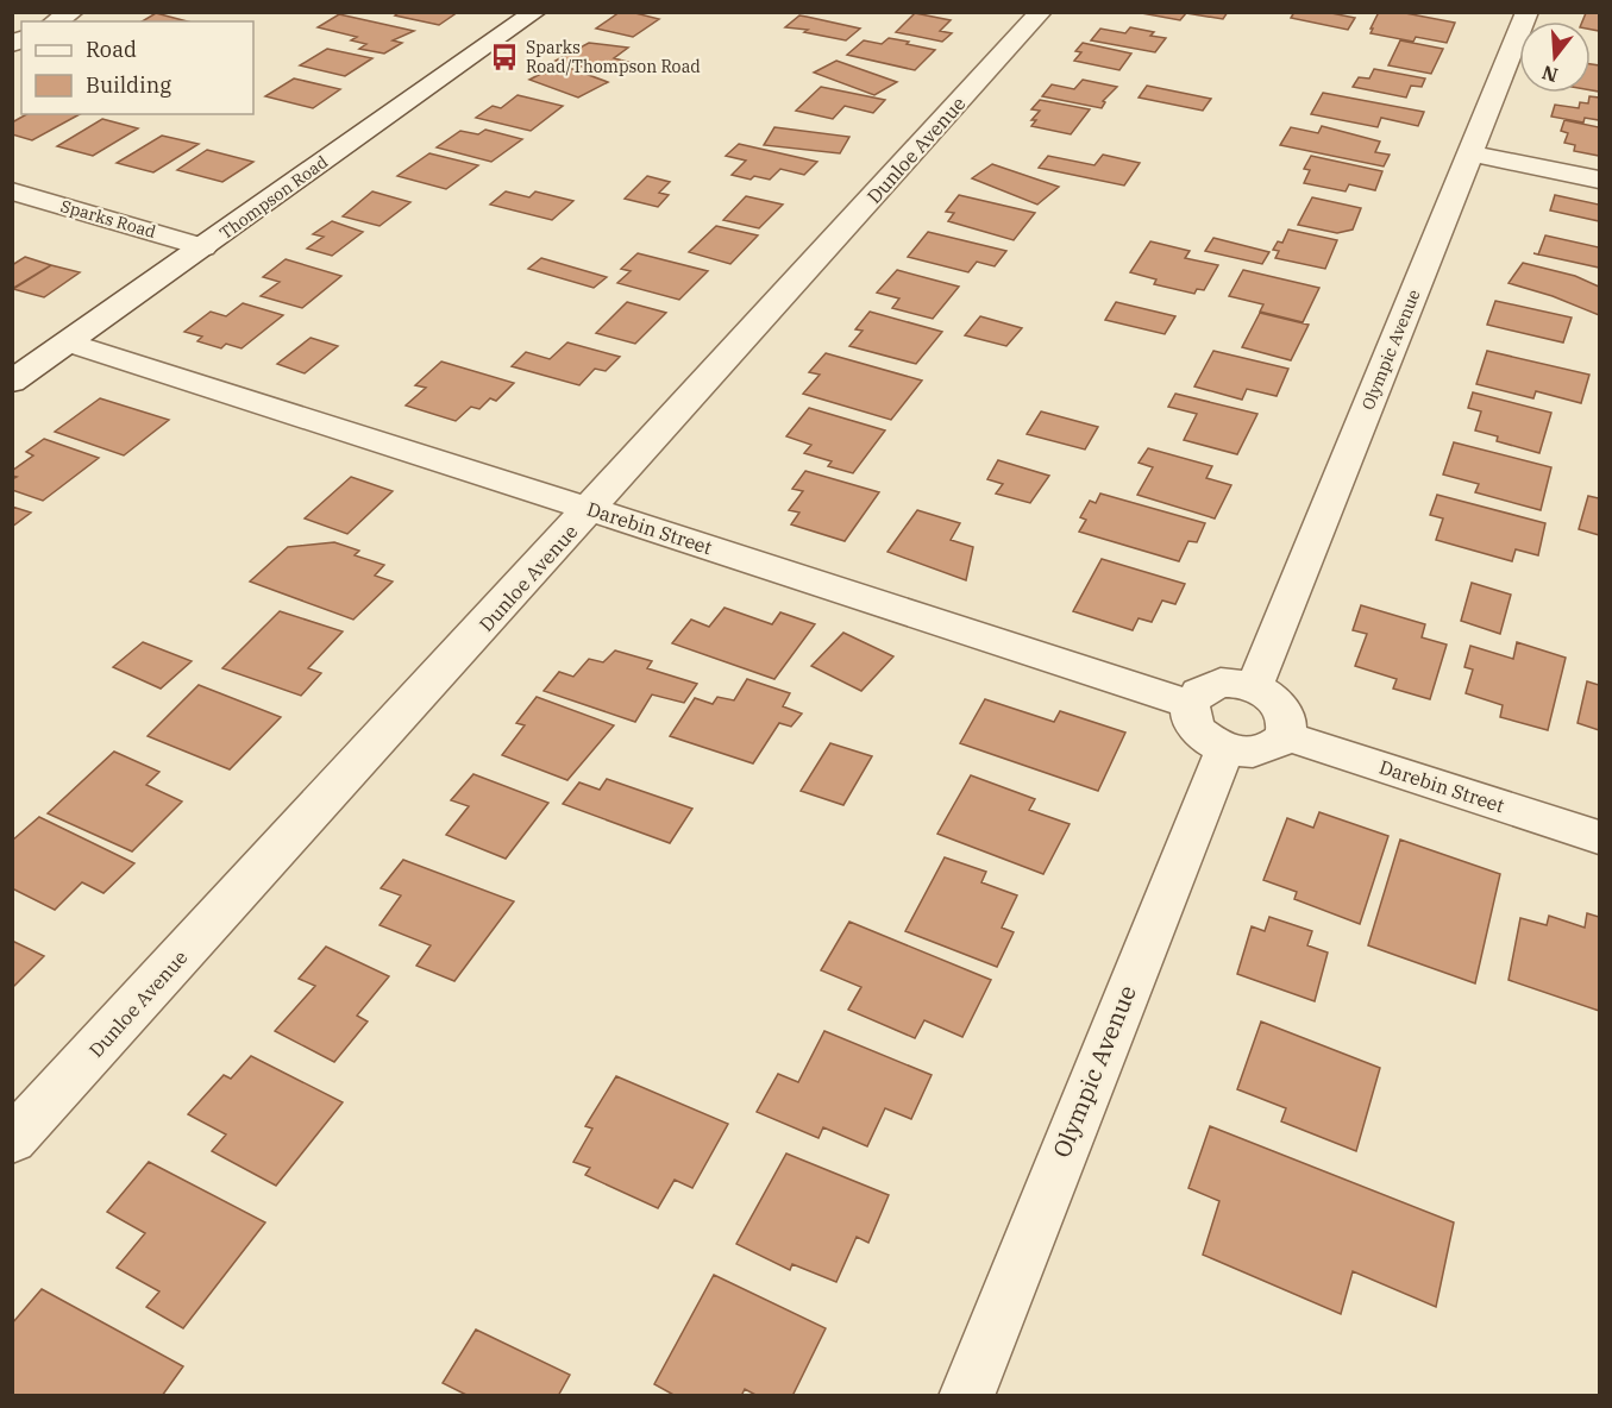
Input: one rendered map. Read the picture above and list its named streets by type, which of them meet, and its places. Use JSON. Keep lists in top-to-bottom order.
{
  "streets": {
    "street": [
      "Dunloe Avenue",
      "Thompson Road",
      "Sparks Road",
      "Olympic Avenue",
      "Darebin Street"
    ]
  },
  "crossings": [
    ["Dunloe Avenue", "Darebin Street"],
    ["Thompson Road", "Sparks Road"],
    ["Thompson Road", "Darebin Street"],
    ["Olympic Avenue", "Darebin Street"]
  ],
  "places": {
    "bus stop": ["Sparks Road/Thompson Road"]
  },
  "legend": ["Road", "Building"],
  "north": "bottom"
}
